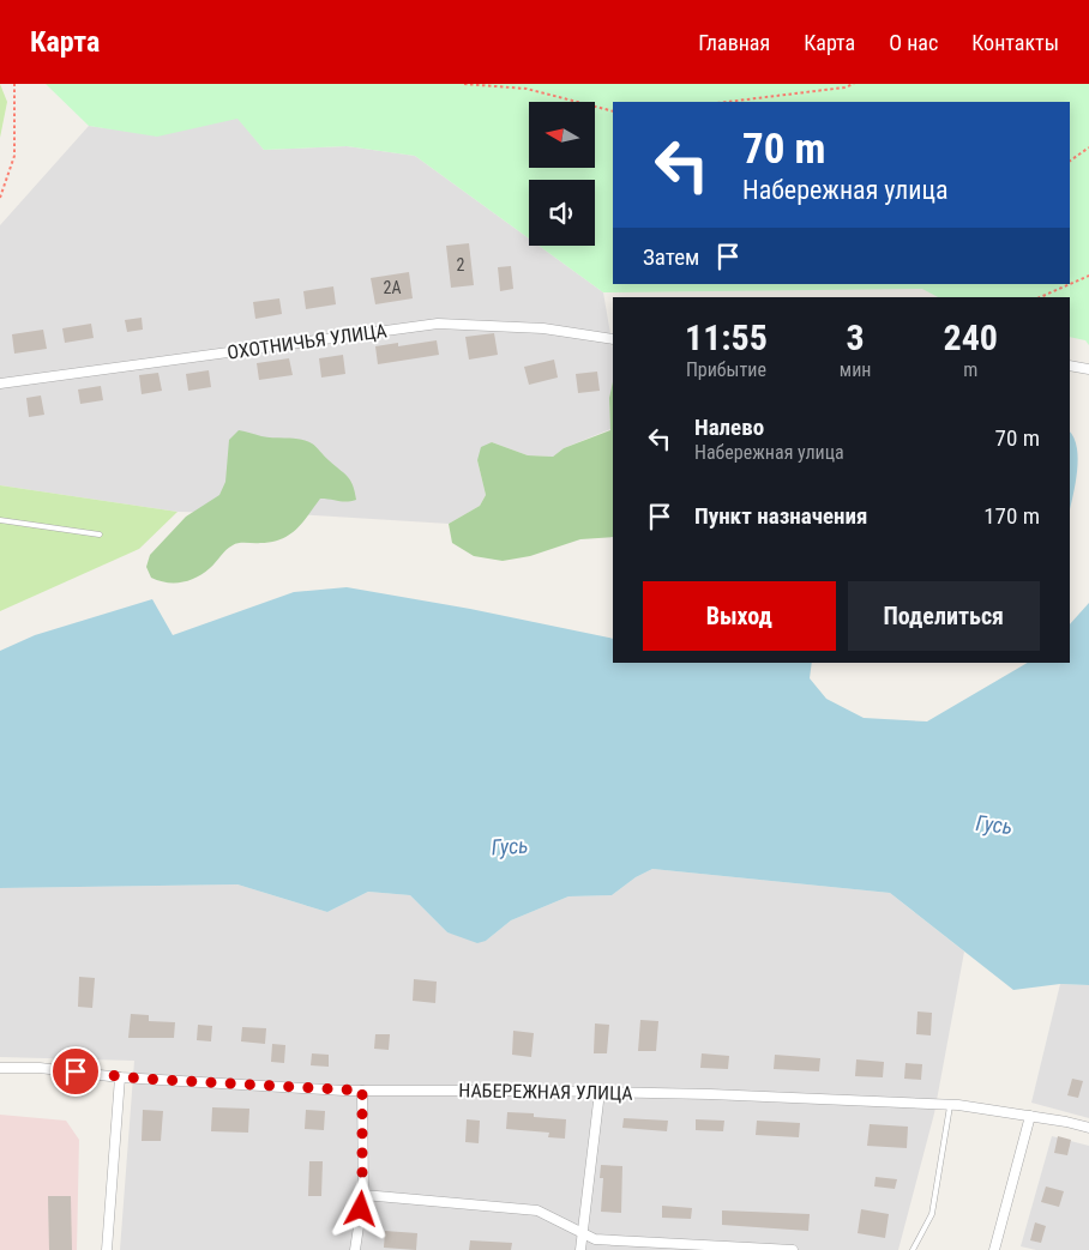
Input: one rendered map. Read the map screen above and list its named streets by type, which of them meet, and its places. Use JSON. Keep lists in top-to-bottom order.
{
  "streets": {
    "street": ["ОХОТНИЧЬЯ УЛИЦА", "НАБЕРЕЖНАЯ УЛИЦА"]
  },
  "water": ["Гусь"],
  "house_numbers": ["2", "2А"],
  "north": "left",
  "page": {
    "header": "Карта",
    "nav": [
      "Главная",
      "Карта",
      "О нас",
      "Контакты"
    ],
    "turn": ["70 m", "Набережная улица"],
    "then": "Затем",
    "eta": [
      "11:55",
      "Прибытие",
      "3",
      "мин",
      "240",
      "m"
    ],
    "list": [
      {
        "name": "Налево",
        "note": "Набережная улица",
        "value": "70 m"
      },
      {
        "name": "Пункт назначения",
        "value": "170 m"
      }
    ],
    "buttons": ["Выход", "Поделиться"]
  }
}
